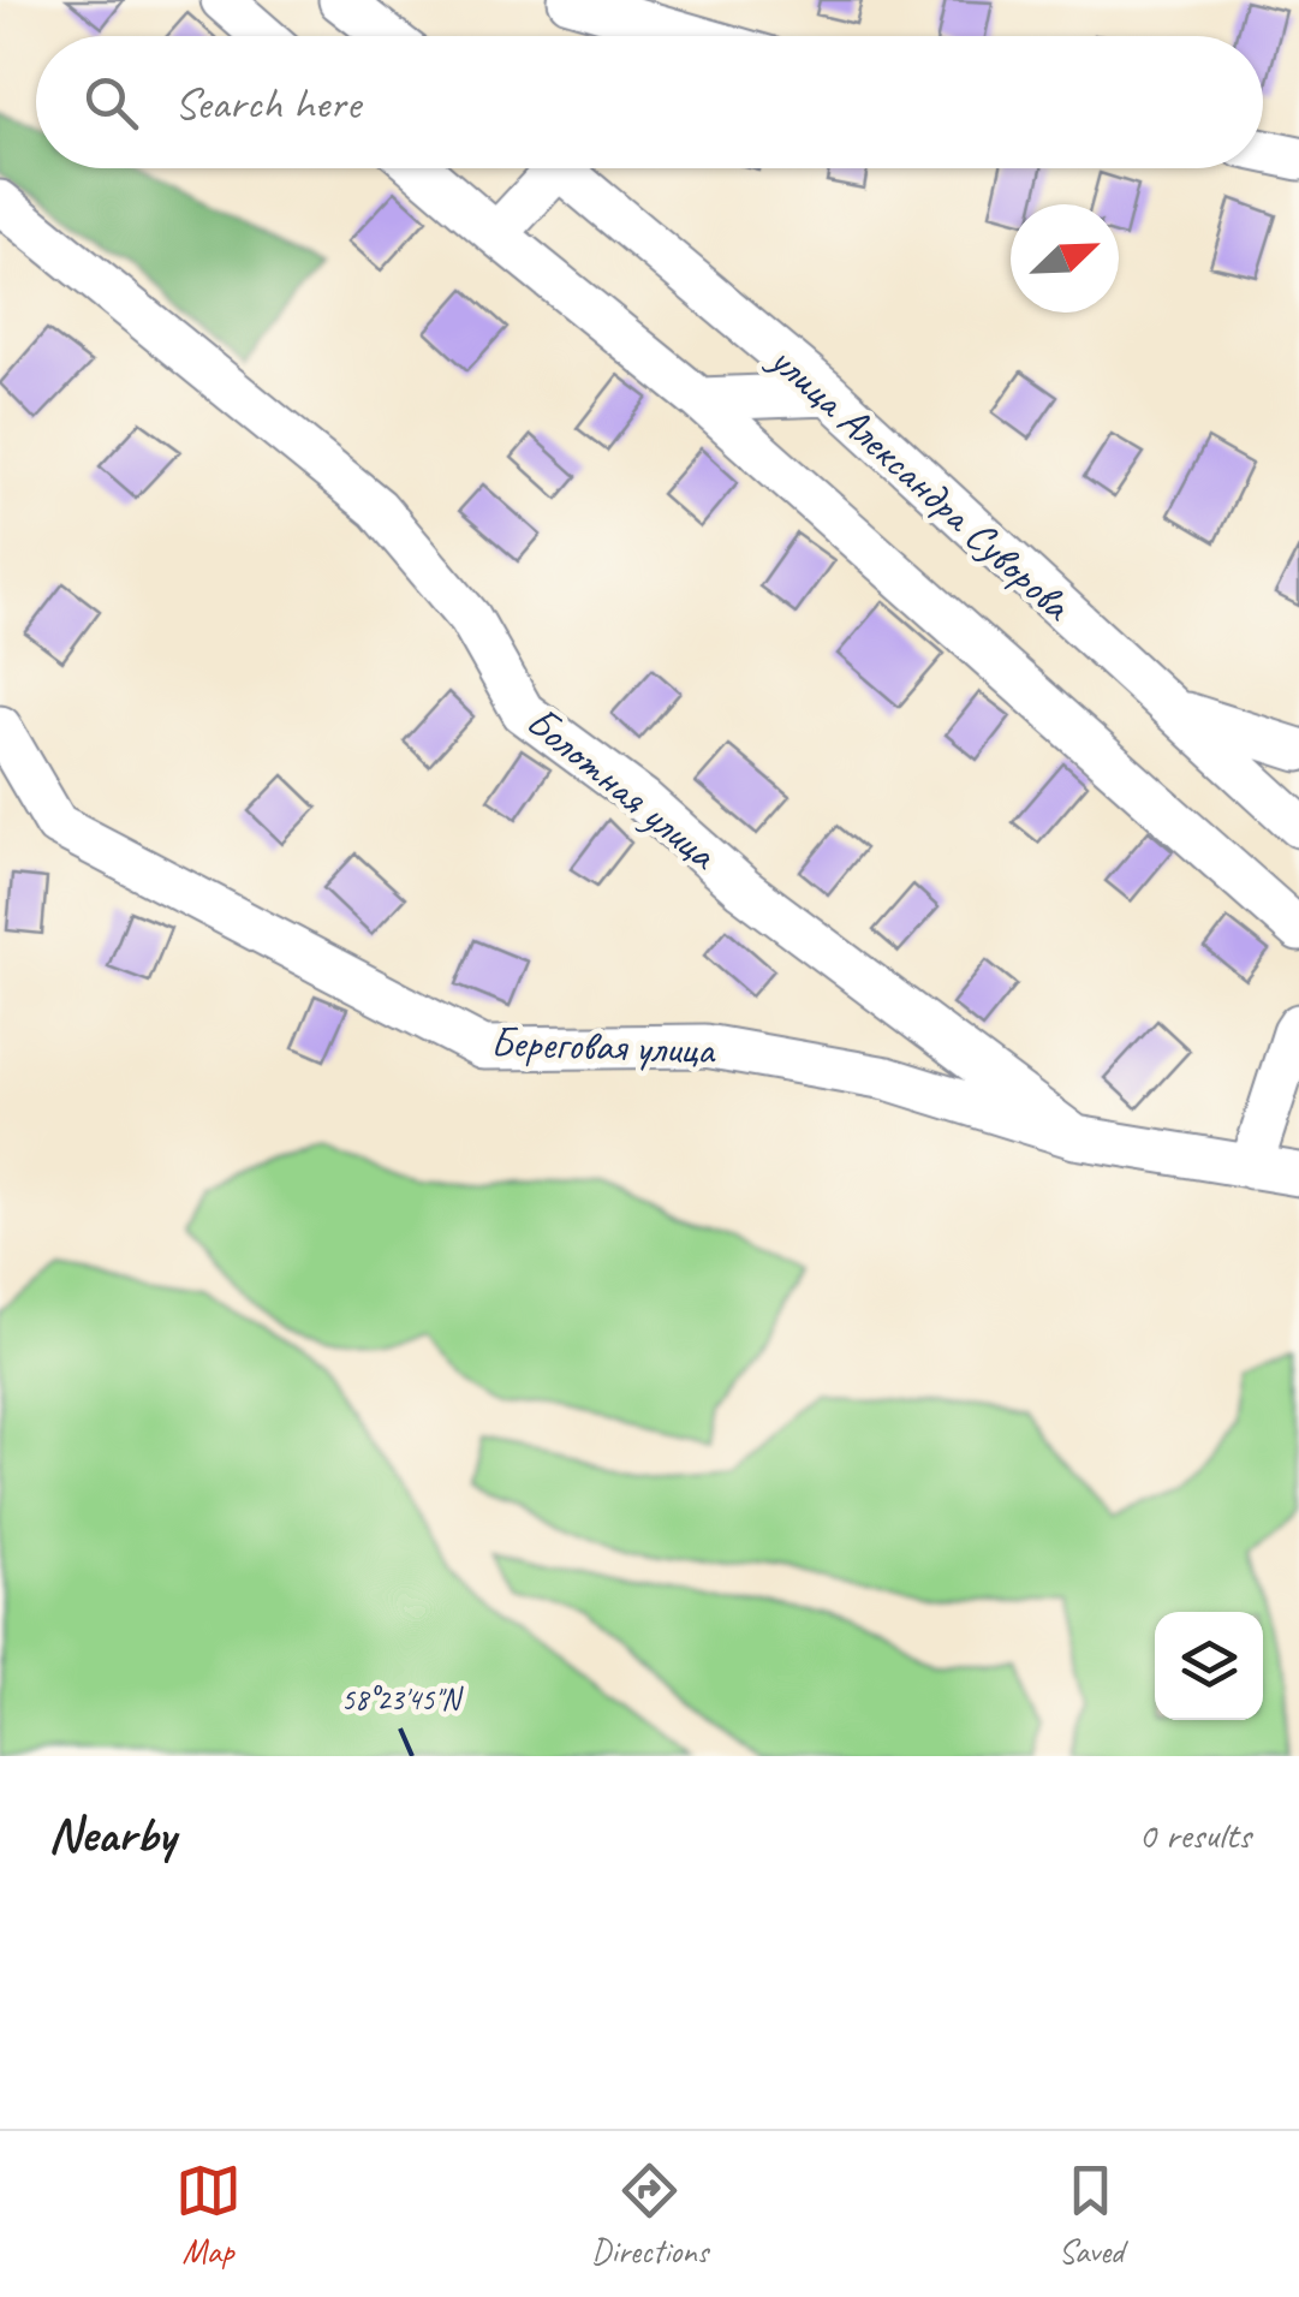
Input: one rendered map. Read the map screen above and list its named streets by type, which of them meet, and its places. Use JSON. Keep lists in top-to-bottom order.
{
  "streets": {
    "street": ["улица Александра Суворова", "Болотная улица", "Береговая улица"]
  },
  "crossings": [
    ["Болотная улица", "Береговая улица"]
  ],
  "north": "top right",
  "page": {
    "search": "Search here",
    "heading": ["Nearby", "0 results"],
    "nav": ["Map", "Directions", "Saved"]
  },
  "coordinates": ["58°23'45\"N"]
}
